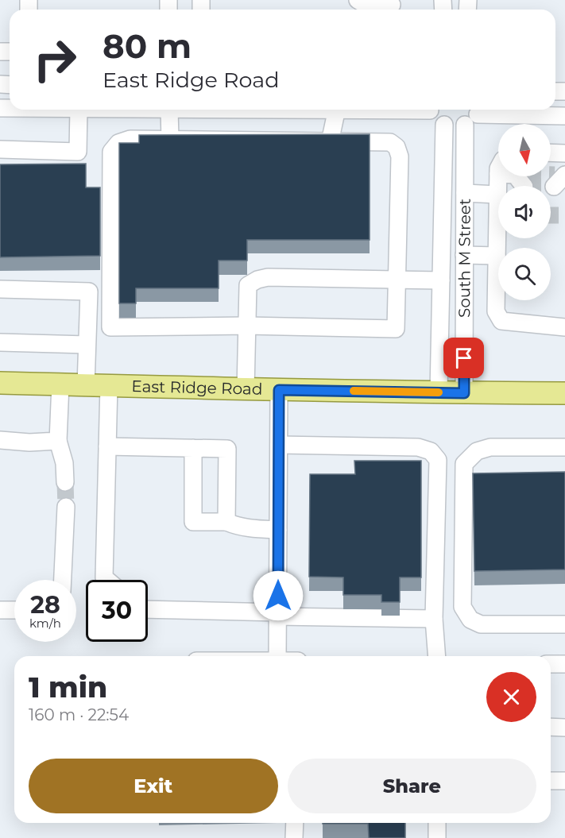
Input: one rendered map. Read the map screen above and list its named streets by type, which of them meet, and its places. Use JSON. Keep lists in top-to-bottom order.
{
  "streets": {
    "main road": ["East Ridge Road"],
    "street": ["South M Street"]
  },
  "crossings": [
    ["South M Street", "East Ridge Road"]
  ],
  "north": "bottom",
  "page": {
    "turn": ["80 m", "East Ridge Road"],
    "speed": "28 km/h",
    "limit": "30",
    "heading": ["1 min", "160 m · 22:54"],
    "buttons": ["Exit", "Share"]
  }
}
